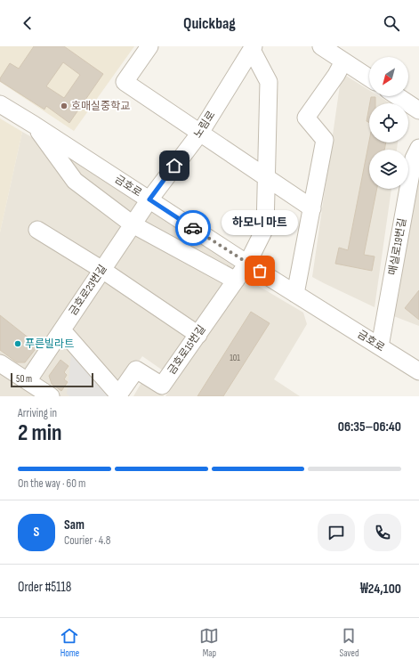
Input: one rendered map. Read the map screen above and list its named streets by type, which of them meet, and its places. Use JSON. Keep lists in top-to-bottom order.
{
  "streets": {
    "street": [
      "노림로",
      "금호로",
      "매실로19번길",
      "금호로23번길",
      "금호로15번길"
    ]
  },
  "crossings": [
    ["노림로", "금호로"],
    ["노림로", "금호로23번길"],
    ["노림로", "금호로15번길"],
    ["금호로", "매실로19번길"],
    ["금호로", "금호로23번길"],
    ["금호로", "금호로15번길"]
  ],
  "places": ["호매실중학교", "하모니 마트", "푸른빌라트"],
  "house_numbers": ["101"],
  "scale_bar": "50 m",
  "north": "bottom left",
  "page": {
    "header": "Quickbag",
    "bubble": "하모니 마트",
    "scale": "50 m",
    "heading": ["2 min", "Arriving in", "06:35–06:40"],
    "panel": [
      "Sam",
      "Courier · 4.8",
      "Order #5118",
      "₩24,100"
    ],
    "bar": "On the way · 60 m",
    "round": "S",
    "tabs": ["Home", "Map", "Saved"]
  }
}
